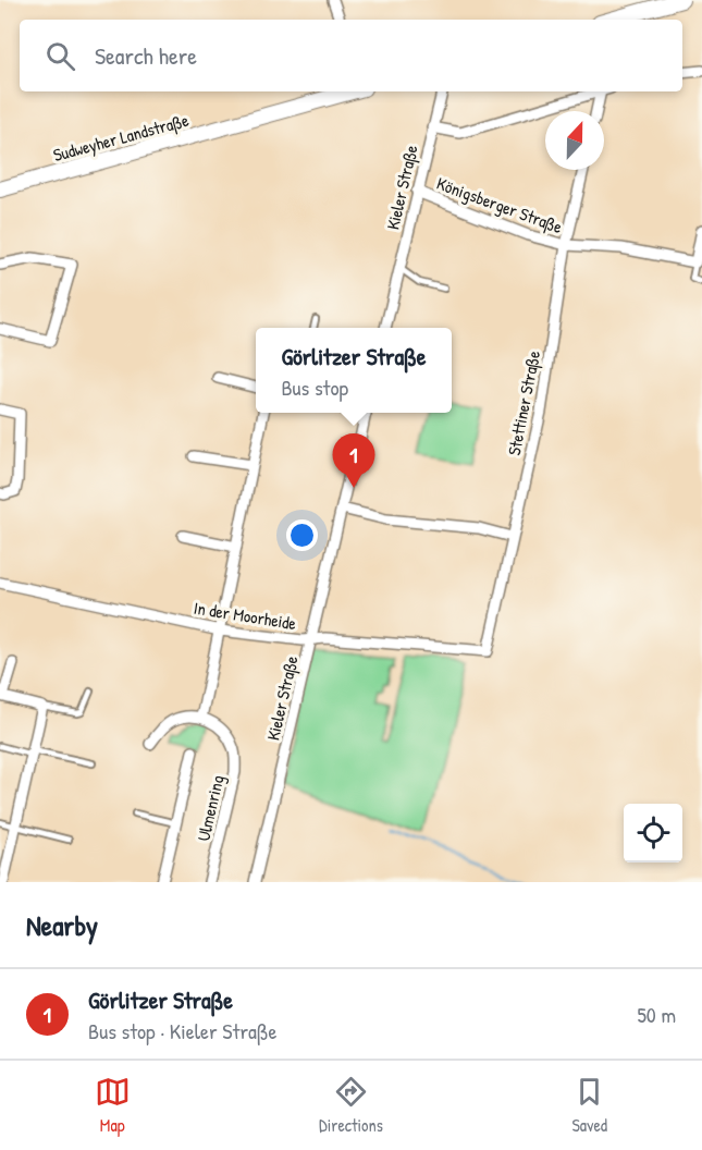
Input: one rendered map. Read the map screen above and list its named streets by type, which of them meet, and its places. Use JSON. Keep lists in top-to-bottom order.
{
  "streets": {
    "main road": ["Sudweyher Landstraße"],
    "street": [
      "Kieler Straße",
      "Königsberger Straße",
      "Stettiner Straße",
      "In der Moorheide",
      "Ulmenring"
    ]
  },
  "crossings": [
    ["Kieler Straße", "Königsberger Straße"],
    ["Kieler Straße", "In der Moorheide"],
    ["Königsberger Straße", "Stettiner Straße"],
    ["Stettiner Straße", "In der Moorheide"]
  ],
  "north": "top",
  "page": {
    "search": "Search here",
    "popup": ["Görlitzer Straße", "Bus stop"],
    "pins": "1",
    "heading": "Nearby",
    "list": [
      {
        "mark": "1",
        "name": "Görlitzer Straße",
        "note": "Bus stop · Kieler Straße",
        "value": "50 m"
      }
    ],
    "nav": ["Map", "Directions", "Saved"]
  }
}
